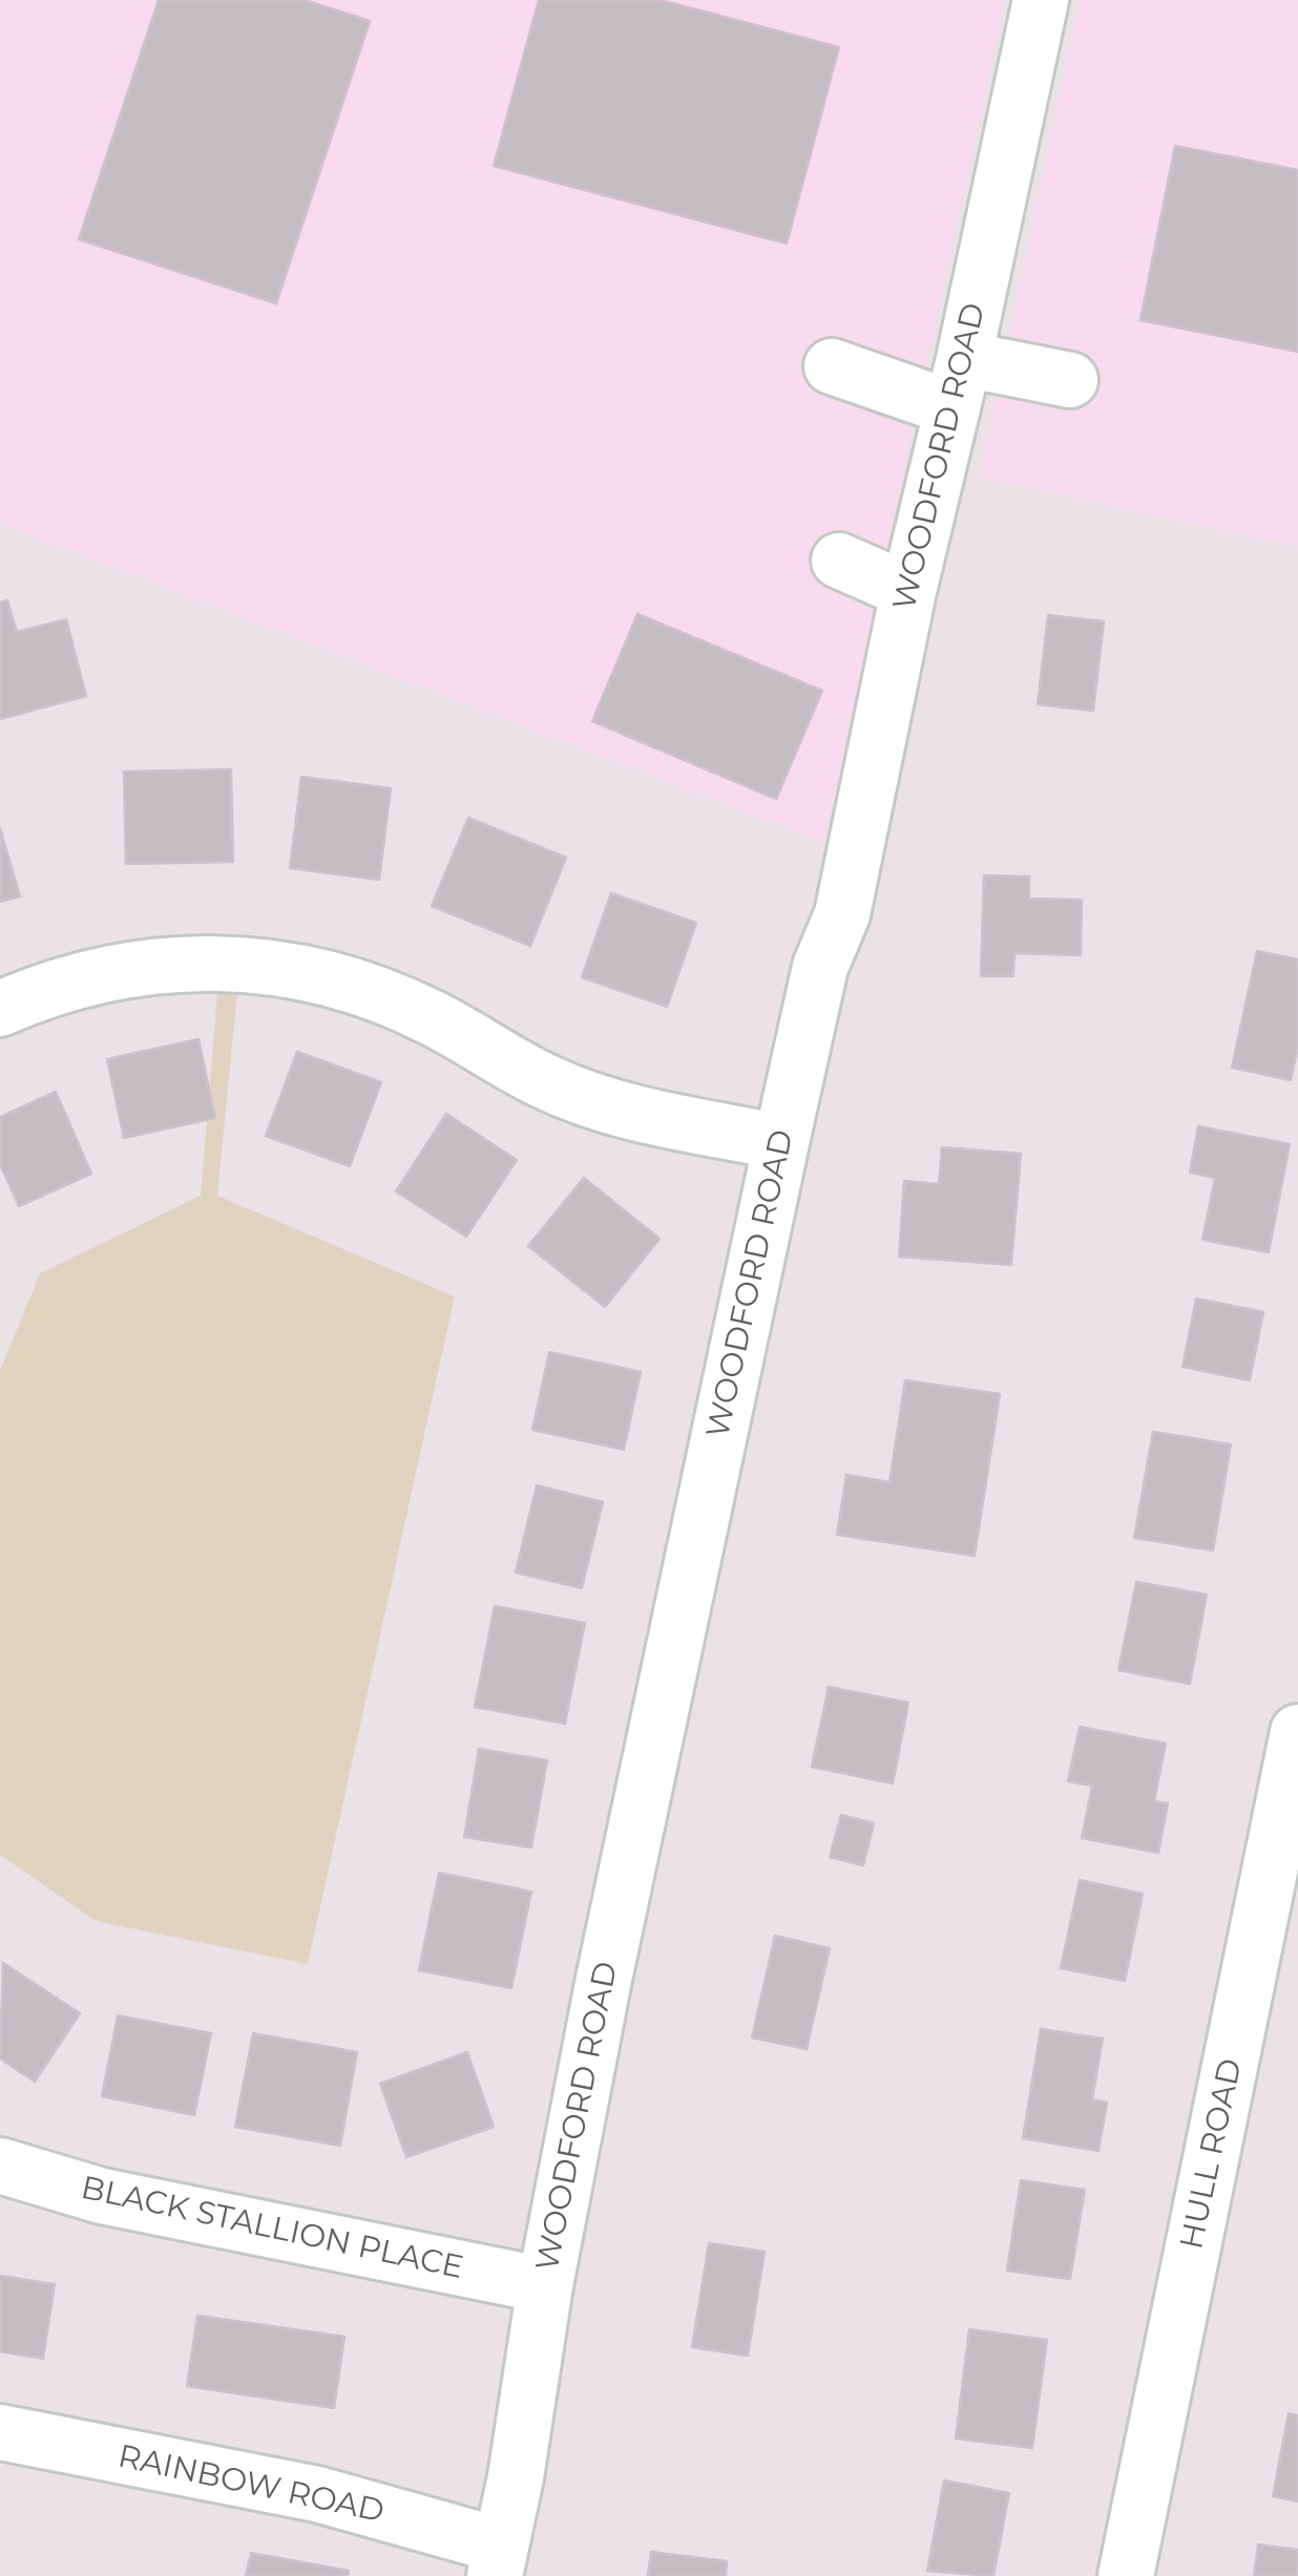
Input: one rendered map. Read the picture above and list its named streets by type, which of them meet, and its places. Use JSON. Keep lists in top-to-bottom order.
{
  "streets": {
    "street": [
      "WOODFORD ROAD",
      "HULL ROAD",
      "BLACK STALLION PLACE",
      "RAINBOW ROAD"
    ]
  },
  "crossings": [
    ["WOODFORD ROAD", "BLACK STALLION PLACE"],
    ["WOODFORD ROAD", "RAINBOW ROAD"]
  ]
}
